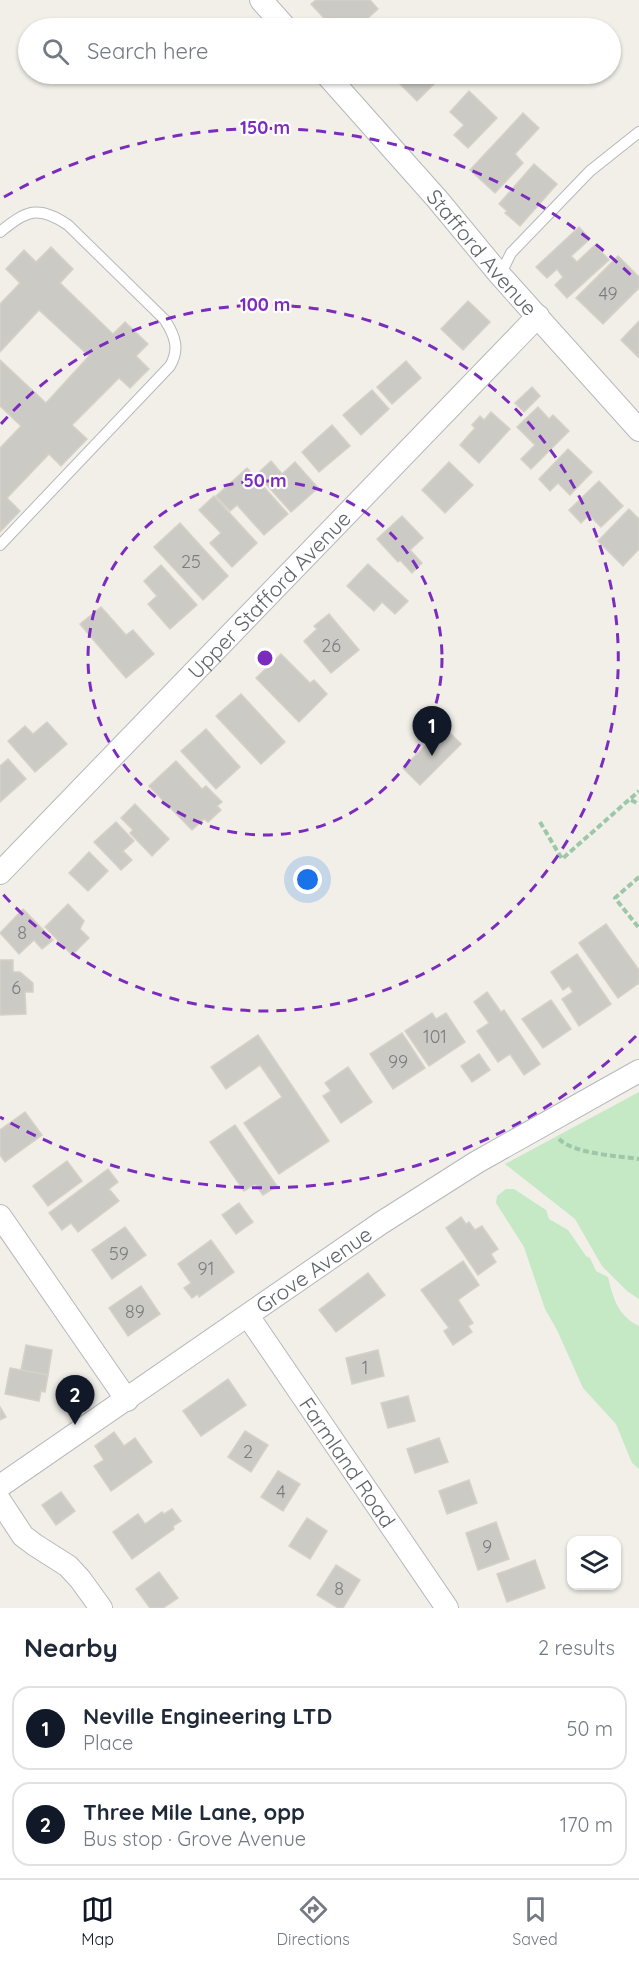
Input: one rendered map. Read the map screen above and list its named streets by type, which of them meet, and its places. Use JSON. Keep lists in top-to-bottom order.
{
  "streets": {
    "street": [
      "Stafford Avenue",
      "Upper Stafford Avenue",
      "Grove Avenue",
      "Farmland Road"
    ]
  },
  "crossings": [
    ["Stafford Avenue", "Upper Stafford Avenue"],
    ["Grove Avenue", "Farmland Road"]
  ],
  "house_numbers": [
    "49",
    "25",
    "26",
    "8",
    "6",
    "101",
    "99",
    "59",
    "91",
    "89",
    "1",
    "2",
    "4",
    "9",
    "8"
  ],
  "page": {
    "search": "Search here",
    "pins": ["1", "2"],
    "heading": ["Nearby", "2 results"],
    "list": [
      {
        "mark": "1",
        "name": "Neville Engineering LTD",
        "note": "Place",
        "value": "50 m"
      },
      {
        "mark": "2",
        "name": "Three Mile Lane, opp",
        "note": "Bus stop · Grove Avenue",
        "value": "170 m"
      }
    ],
    "nav": ["Map", "Directions", "Saved"]
  },
  "rings": ["150 m", "100 m", "50 m"]
}
